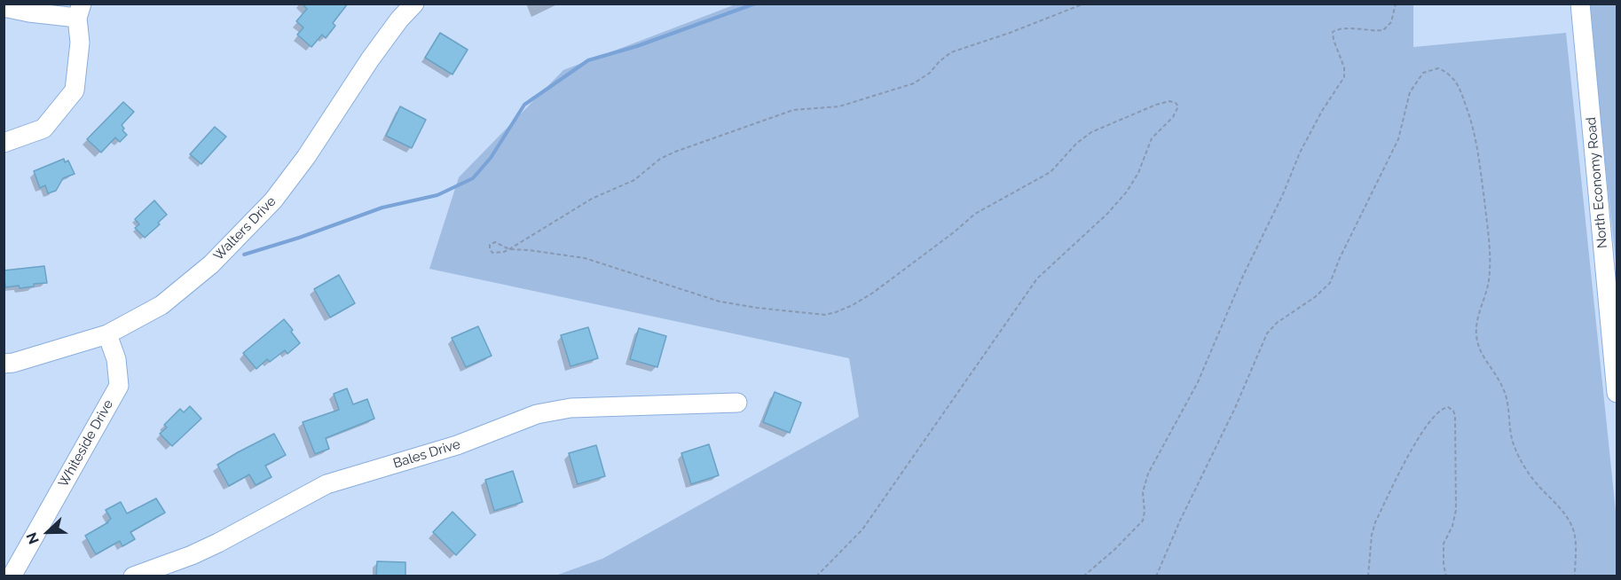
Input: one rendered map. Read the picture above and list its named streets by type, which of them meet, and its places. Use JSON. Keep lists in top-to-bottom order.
{
  "streets": {
    "street": [
      "North Economy Road",
      "Walters Drive",
      "Whiteside Drive",
      "Bales Drive"
    ]
  },
  "crossings": [
    ["Walters Drive", "Whiteside Drive"]
  ],
  "north": "left"
}
